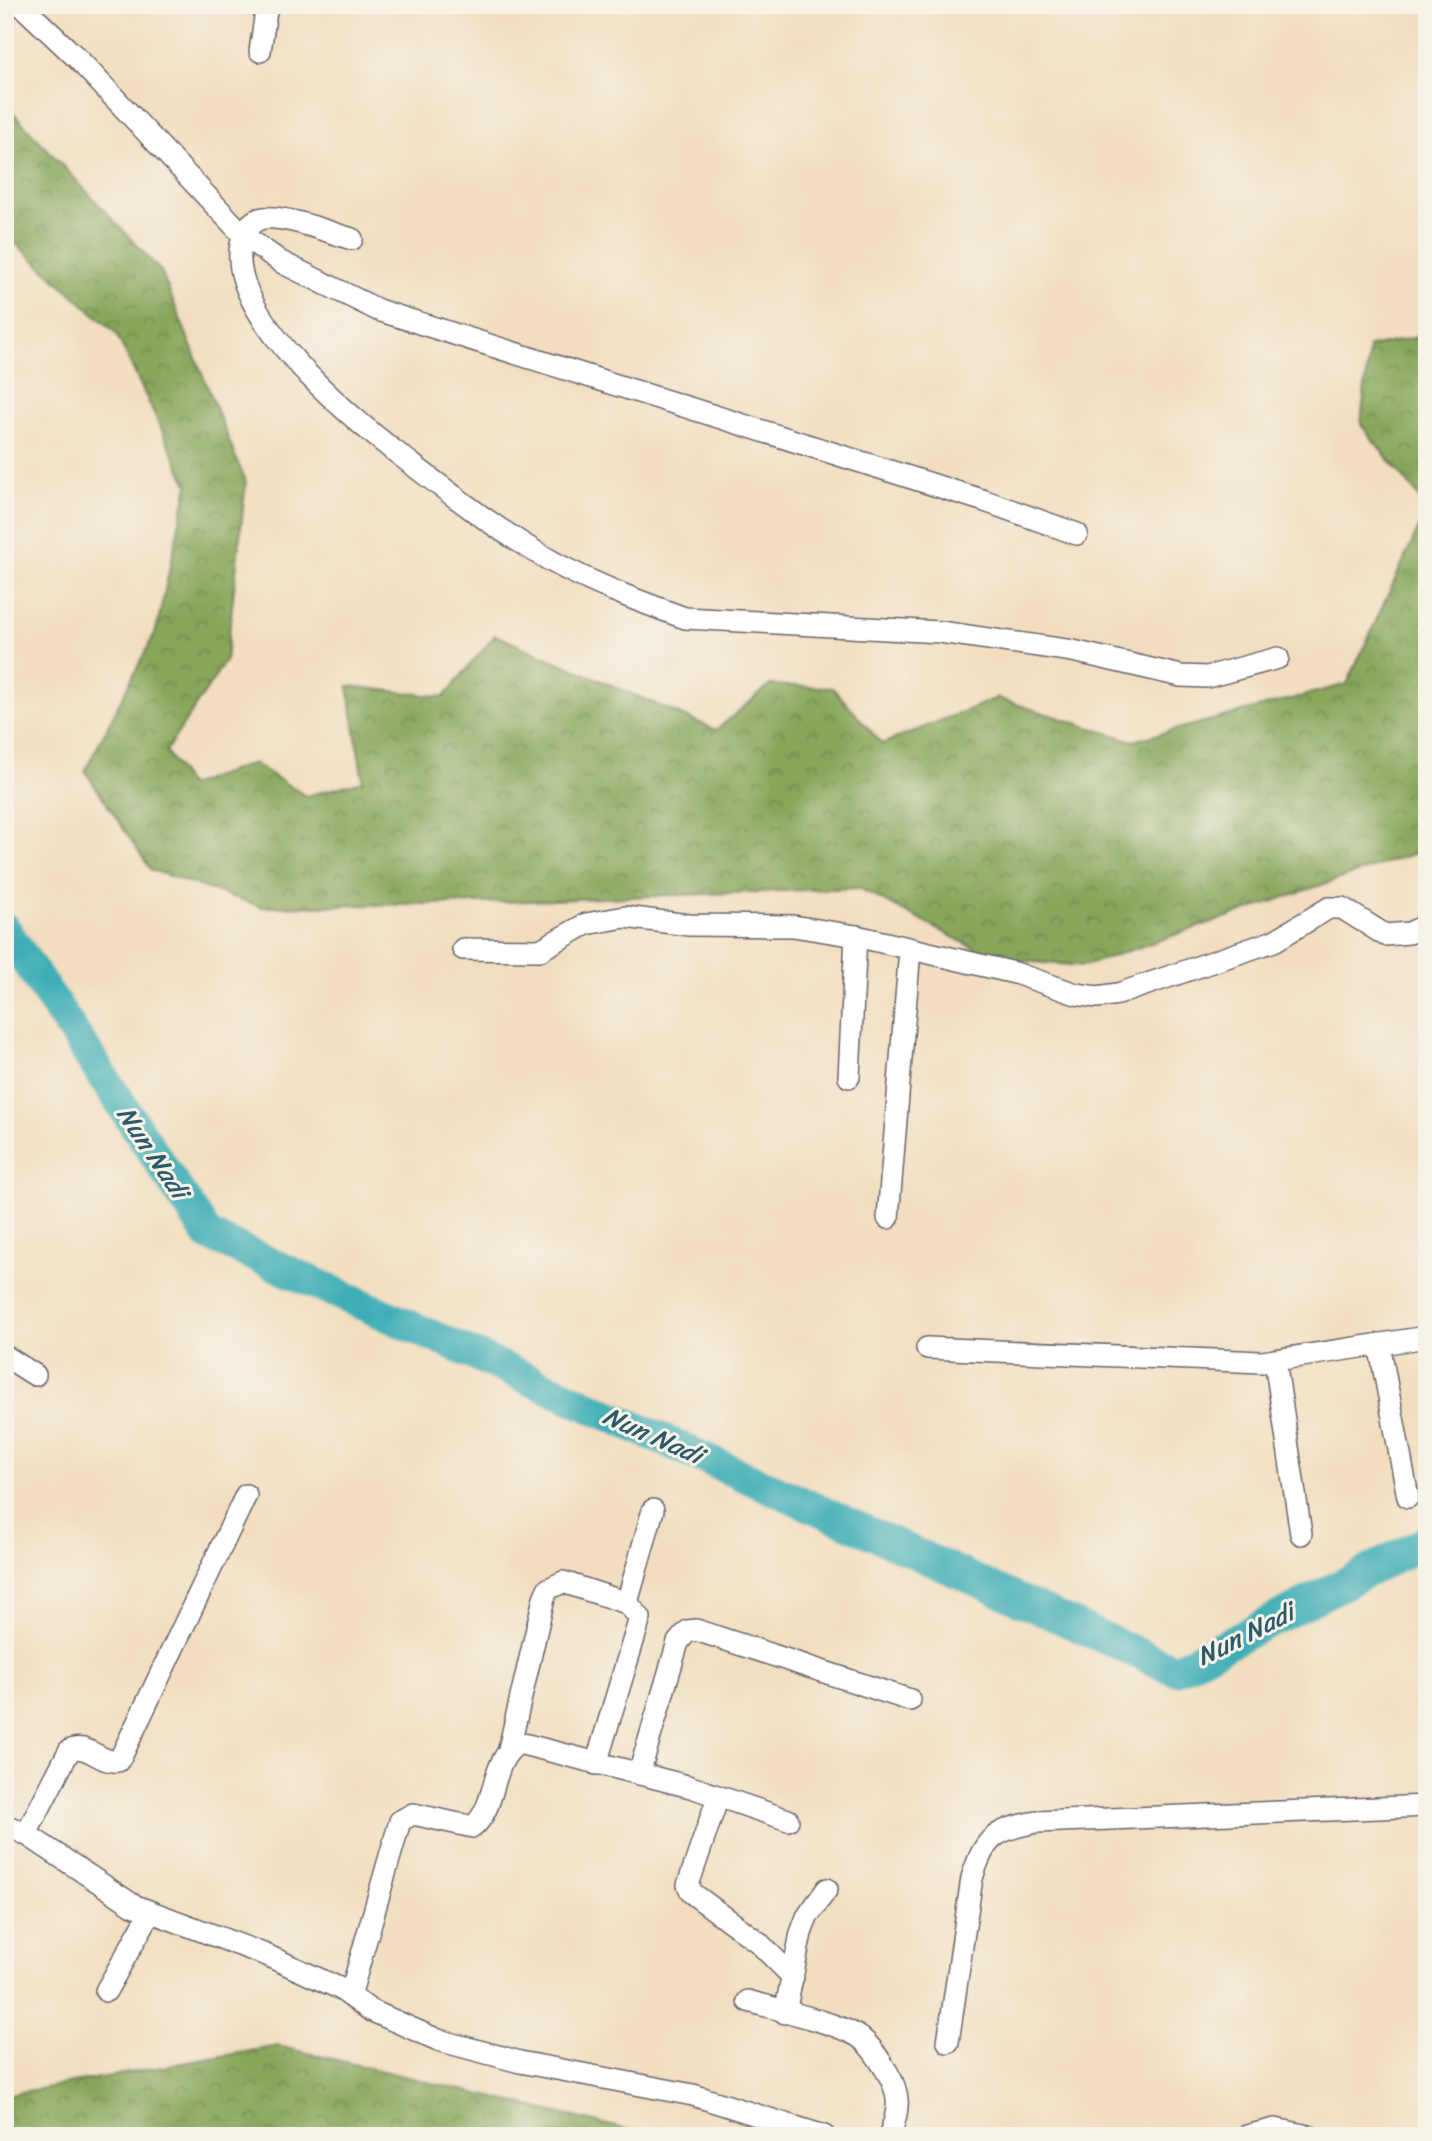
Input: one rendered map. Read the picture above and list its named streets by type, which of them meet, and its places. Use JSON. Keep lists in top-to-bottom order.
{
  "water": ["Nun Nadi"]
}
